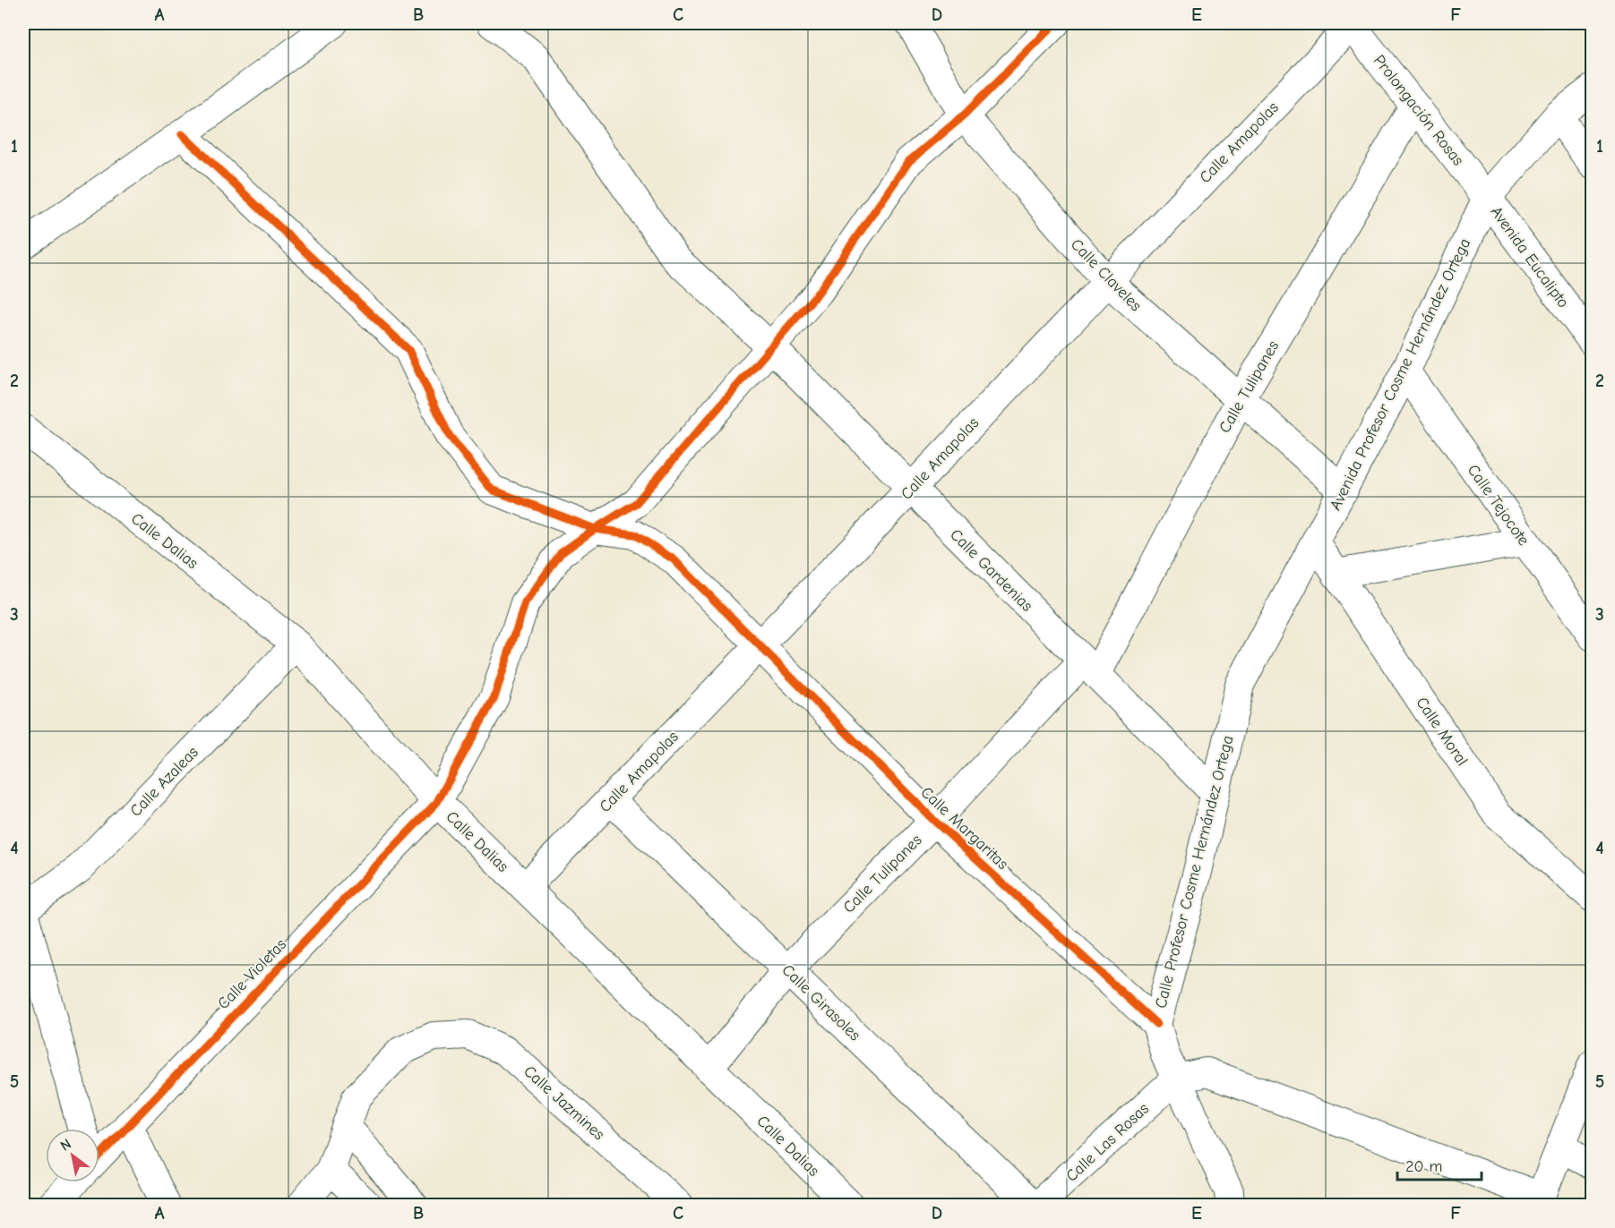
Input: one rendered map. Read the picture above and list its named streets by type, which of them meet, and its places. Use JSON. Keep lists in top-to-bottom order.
{
  "streets": {
    "street": [
      "Prolongación Rosas",
      "Calle Amapolas",
      "Avenida Eucalipto",
      "Calle Claveles",
      "Avenida Profesor Cosme Hernández Ortega",
      "Calle Tulipanes",
      "Calle Tejocote",
      "Calle Dalias",
      "Calle Gardenias",
      "Calle Moral",
      "Calle Azaleas",
      "Calle Margaritas",
      "Calle Profesor Cosme Hernández Ortega",
      "Calle Violetas",
      "Calle Girasoles",
      "Calle Jazmines",
      "Calle Las Rosas"
    ]
  },
  "crossings": [
    ["Prolongación Rosas", "Calle Amapolas"],
    ["Prolongación Rosas", "Avenida Eucalipto"],
    ["Prolongación Rosas", "Avenida Profesor Cosme Hernández Ortega"],
    ["Prolongación Rosas", "Calle Tulipanes"],
    ["Calle Amapolas", "Calle Claveles"],
    ["Calle Amapolas", "Calle Dalias"],
    ["Calle Amapolas", "Calle Gardenias"],
    ["Calle Amapolas", "Calle Margaritas"],
    ["Calle Amapolas", "Calle Girasoles"],
    ["Avenida Eucalipto", "Avenida Profesor Cosme Hernández Ortega"],
    ["Calle Claveles", "Avenida Profesor Cosme Hernández Ortega"],
    ["Calle Claveles", "Calle Tulipanes"],
    ["Calle Claveles", "Calle Violetas"],
    ["Avenida Profesor Cosme Hernández Ortega", "Calle Tejocote"],
    ["Avenida Profesor Cosme Hernández Ortega", "Calle Moral"],
    ["Avenida Profesor Cosme Hernández Ortega", "Calle Profesor Cosme Hernández Ortega"],
    ["Calle Tulipanes", "Calle Dalias"],
    ["Calle Tulipanes", "Calle Gardenias"],
    ["Calle Tulipanes", "Calle Margaritas"],
    ["Calle Tulipanes", "Calle Girasoles"],
    ["Calle Dalias", "Calle Azaleas"],
    ["Calle Dalias", "Calle Violetas"],
    ["Calle Gardenias", "Calle Profesor Cosme Hernández Ortega"],
    ["Calle Gardenias", "Calle Violetas"],
    ["Calle Margaritas", "Calle Profesor Cosme Hernández Ortega"],
    ["Calle Margaritas", "Calle Violetas"],
    ["Calle Profesor Cosme Hernández Ortega", "Calle Las Rosas"]
  ],
  "scale_bar": "20 m",
  "north": "top left",
  "grid": {
    "columns": [
      "A",
      "B",
      "C",
      "D",
      "E",
      "F"
    ],
    "rows": [
      "1",
      "2",
      "3",
      "4",
      "5"
    ]
  }
}
